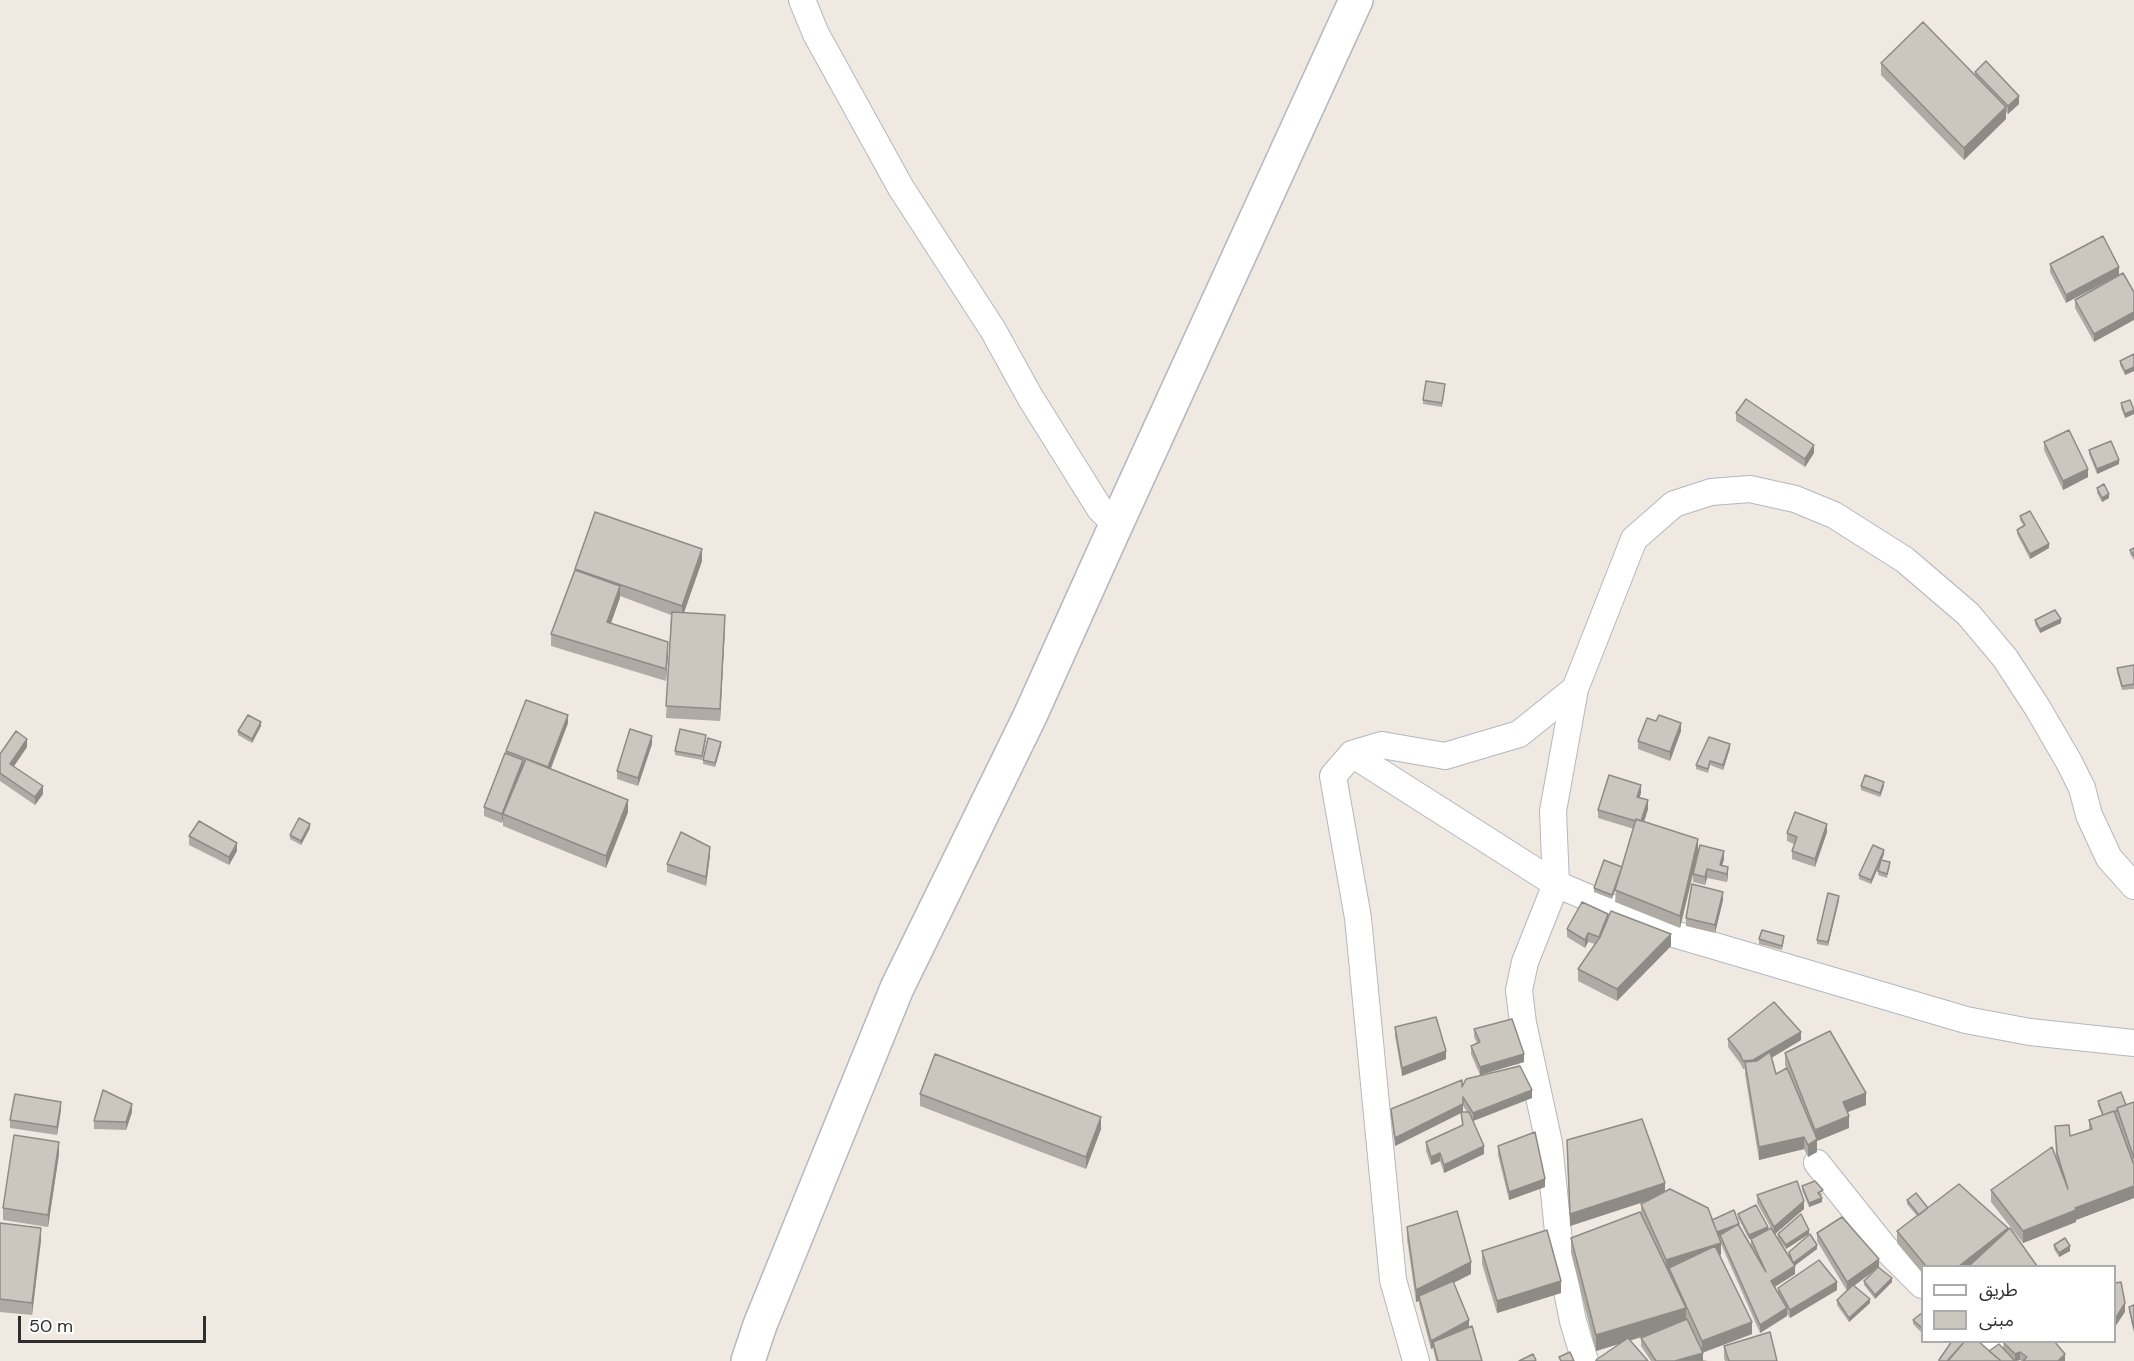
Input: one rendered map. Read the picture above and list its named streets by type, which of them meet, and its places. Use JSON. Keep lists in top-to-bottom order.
{
  "legend": ["طريق", "مبنى"],
  "scale_bar": "50 m"
}
